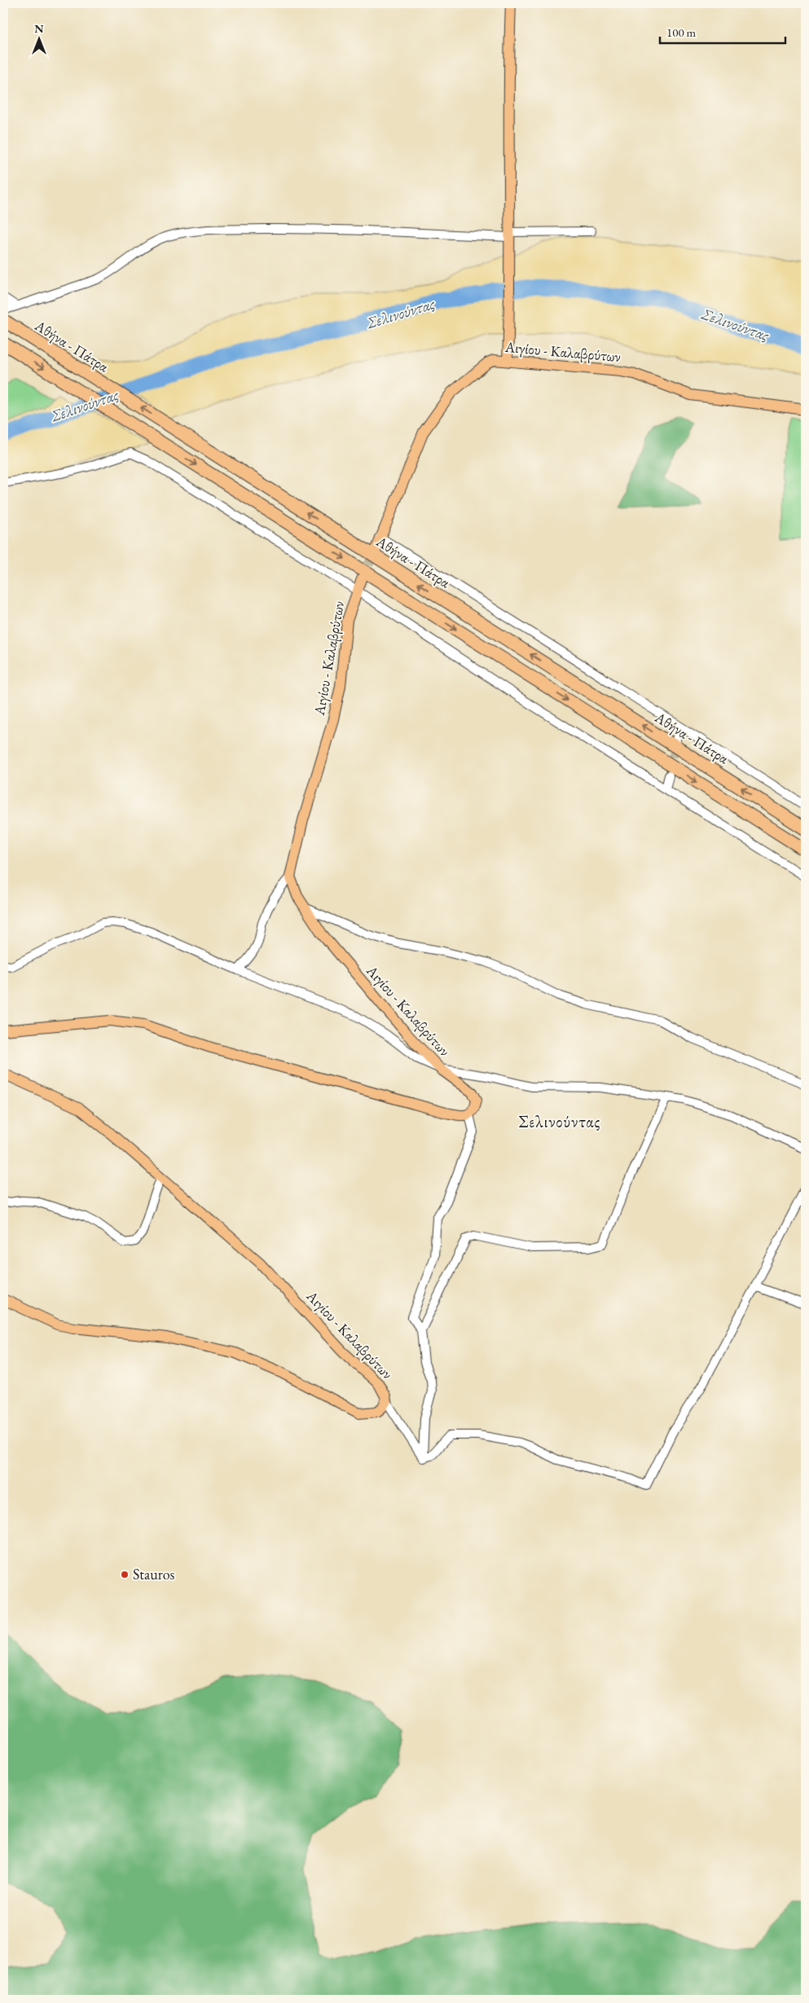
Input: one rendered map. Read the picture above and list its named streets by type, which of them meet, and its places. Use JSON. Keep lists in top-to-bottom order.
{
  "streets": {
    "highway": ["Αθήνα - Πάτρα"],
    "main road": ["Αιγίου - Καλαβρύτων"]
  },
  "districts": ["Σελινούντας"],
  "water": ["Σελινούντας"],
  "places": ["Stauros"],
  "scale_bar": "100 m",
  "north": "top"
}
